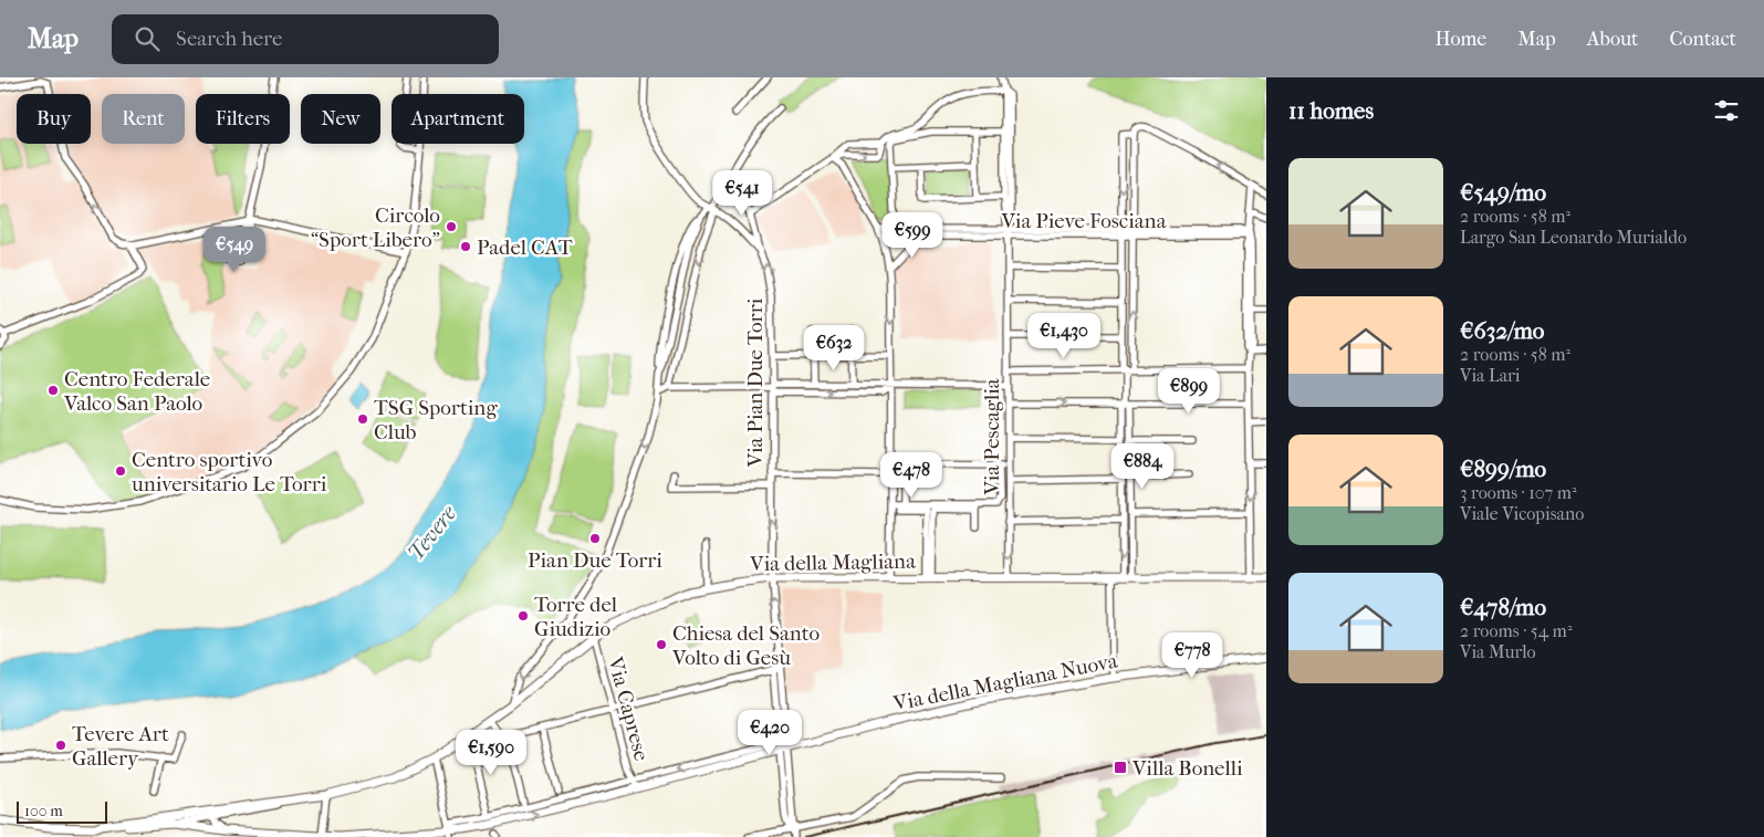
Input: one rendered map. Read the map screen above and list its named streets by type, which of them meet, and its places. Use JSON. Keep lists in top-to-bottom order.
{
  "streets": {
    "main road": ["Via della Magliana", "Via della Magliana Nuova"],
    "street": [
      "Via Pieve Fosciana",
      "Via Pian Due Torri",
      "Via Pescaglia",
      "Via Caprese"
    ]
  },
  "crossings": [
    ["Via Pieve Fosciana", "Via Pescaglia"],
    ["Via Pian Due Torri", "Via della Magliana"],
    ["Via Pian Due Torri", "Via della Magliana Nuova"],
    ["Via Pescaglia", "Via della Magliana"],
    ["Via della Magliana", "Via della Magliana Nuova"],
    ["Via della Magliana", "Via Caprese"],
    ["Via della Magliana Nuova", "Via Caprese"]
  ],
  "one_way": ["Via Pian Due Torri"],
  "water": ["Tevere"],
  "places": {
    "other": [
      "Circolo “Sport Libero”",
      "Padel CAT",
      "Centro Federale Valco San Paolo",
      "TSG Sporting Club",
      "Centro sportivo universitario Le Torri",
      "Pian Due Torri",
      "Torre del Giudizio",
      "Chiesa del Santo Volto di Gesù",
      "Tevere Art Gallery"
    ],
    "transit": ["Villa Bonelli"]
  },
  "scale_bar": "100 m",
  "page": {
    "header": "Map",
    "search": "Search here",
    "nav": [
      "Home",
      "Map",
      "About",
      "Contact"
    ],
    "heading": "11 homes",
    "chip": [
      "Buy",
      "Rent",
      "Filters",
      "New",
      "Apartment"
    ],
    "list": [
      {
        "name": "€549/mo",
        "note": "2 rooms · 58 m² · Largo San Leonardo Murialdo"
      },
      {
        "name": "€632/mo",
        "note": "2 rooms · 58 m² · Via Lari"
      },
      {
        "name": "€899/mo",
        "note": "3 rooms · 107 m² · Viale Vicopisano"
      },
      {
        "name": "€478/mo",
        "note": "2 rooms · 54 m² · Via Murlo"
      }
    ],
    "price": [
      "€541",
      "€599",
      "€549",
      "€1,430",
      "€632",
      "€899",
      "€884",
      "€478",
      "€778",
      "€420",
      "€1,590"
    ],
    "scale": "100 m"
  }
}
